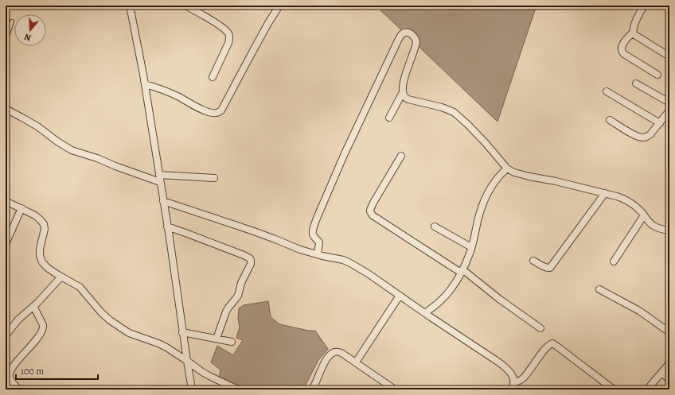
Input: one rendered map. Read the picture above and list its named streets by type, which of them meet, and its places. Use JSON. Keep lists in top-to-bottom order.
{
  "scale_bar": "100 m",
  "north": "bottom"
}
